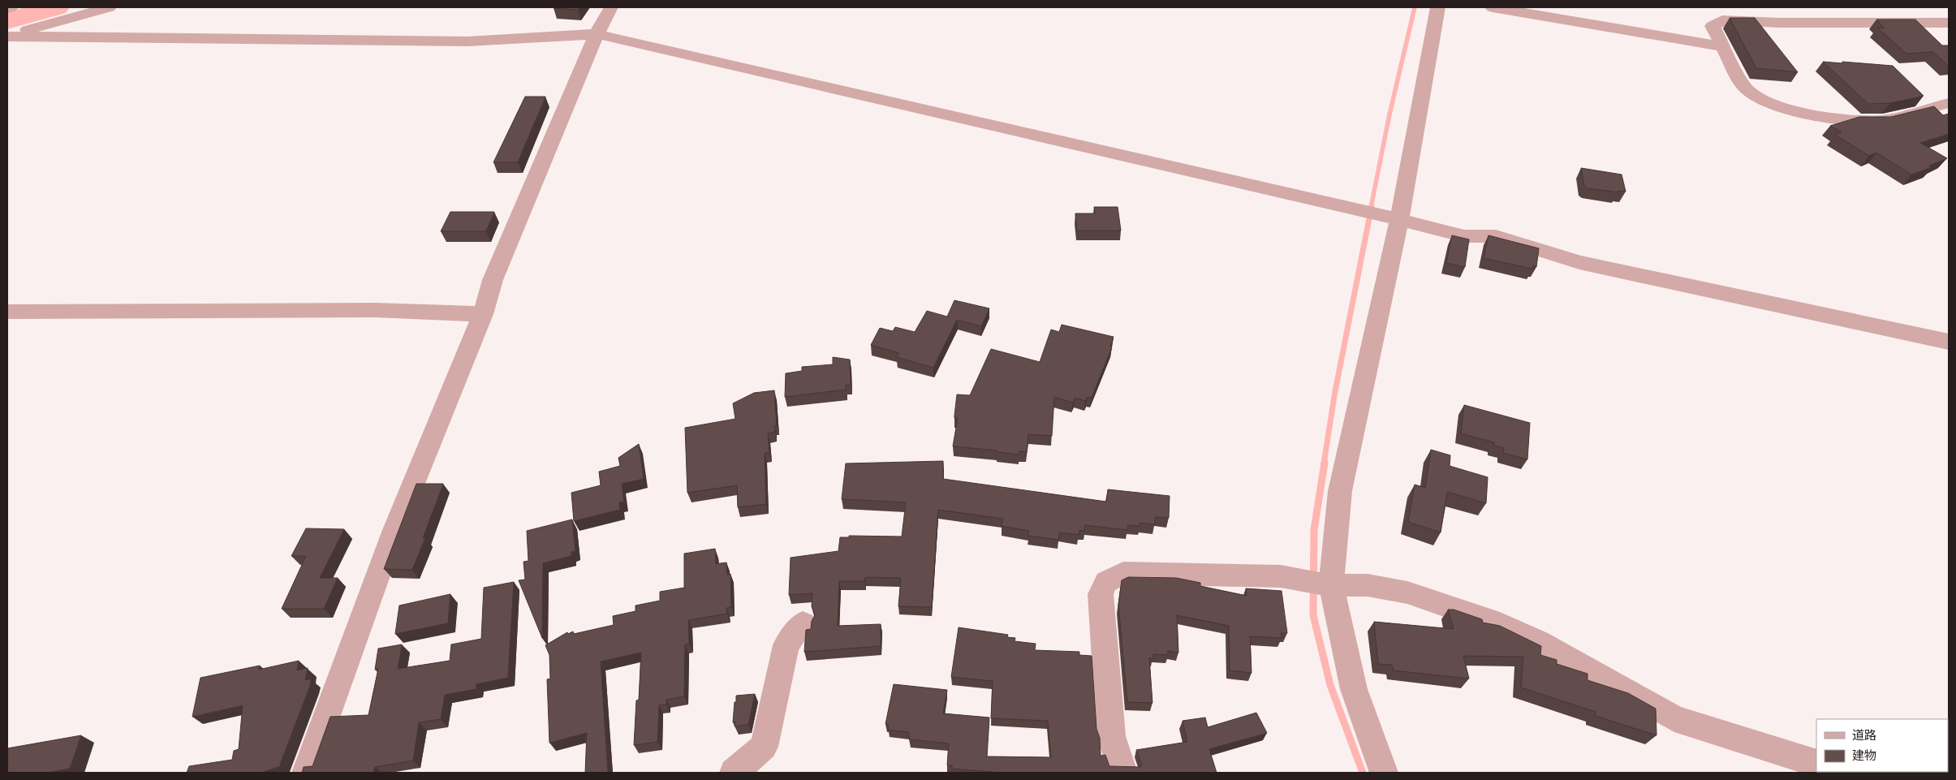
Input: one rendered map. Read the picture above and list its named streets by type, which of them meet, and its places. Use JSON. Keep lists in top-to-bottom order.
{
  "legend": ["道路", "建物"]
}
